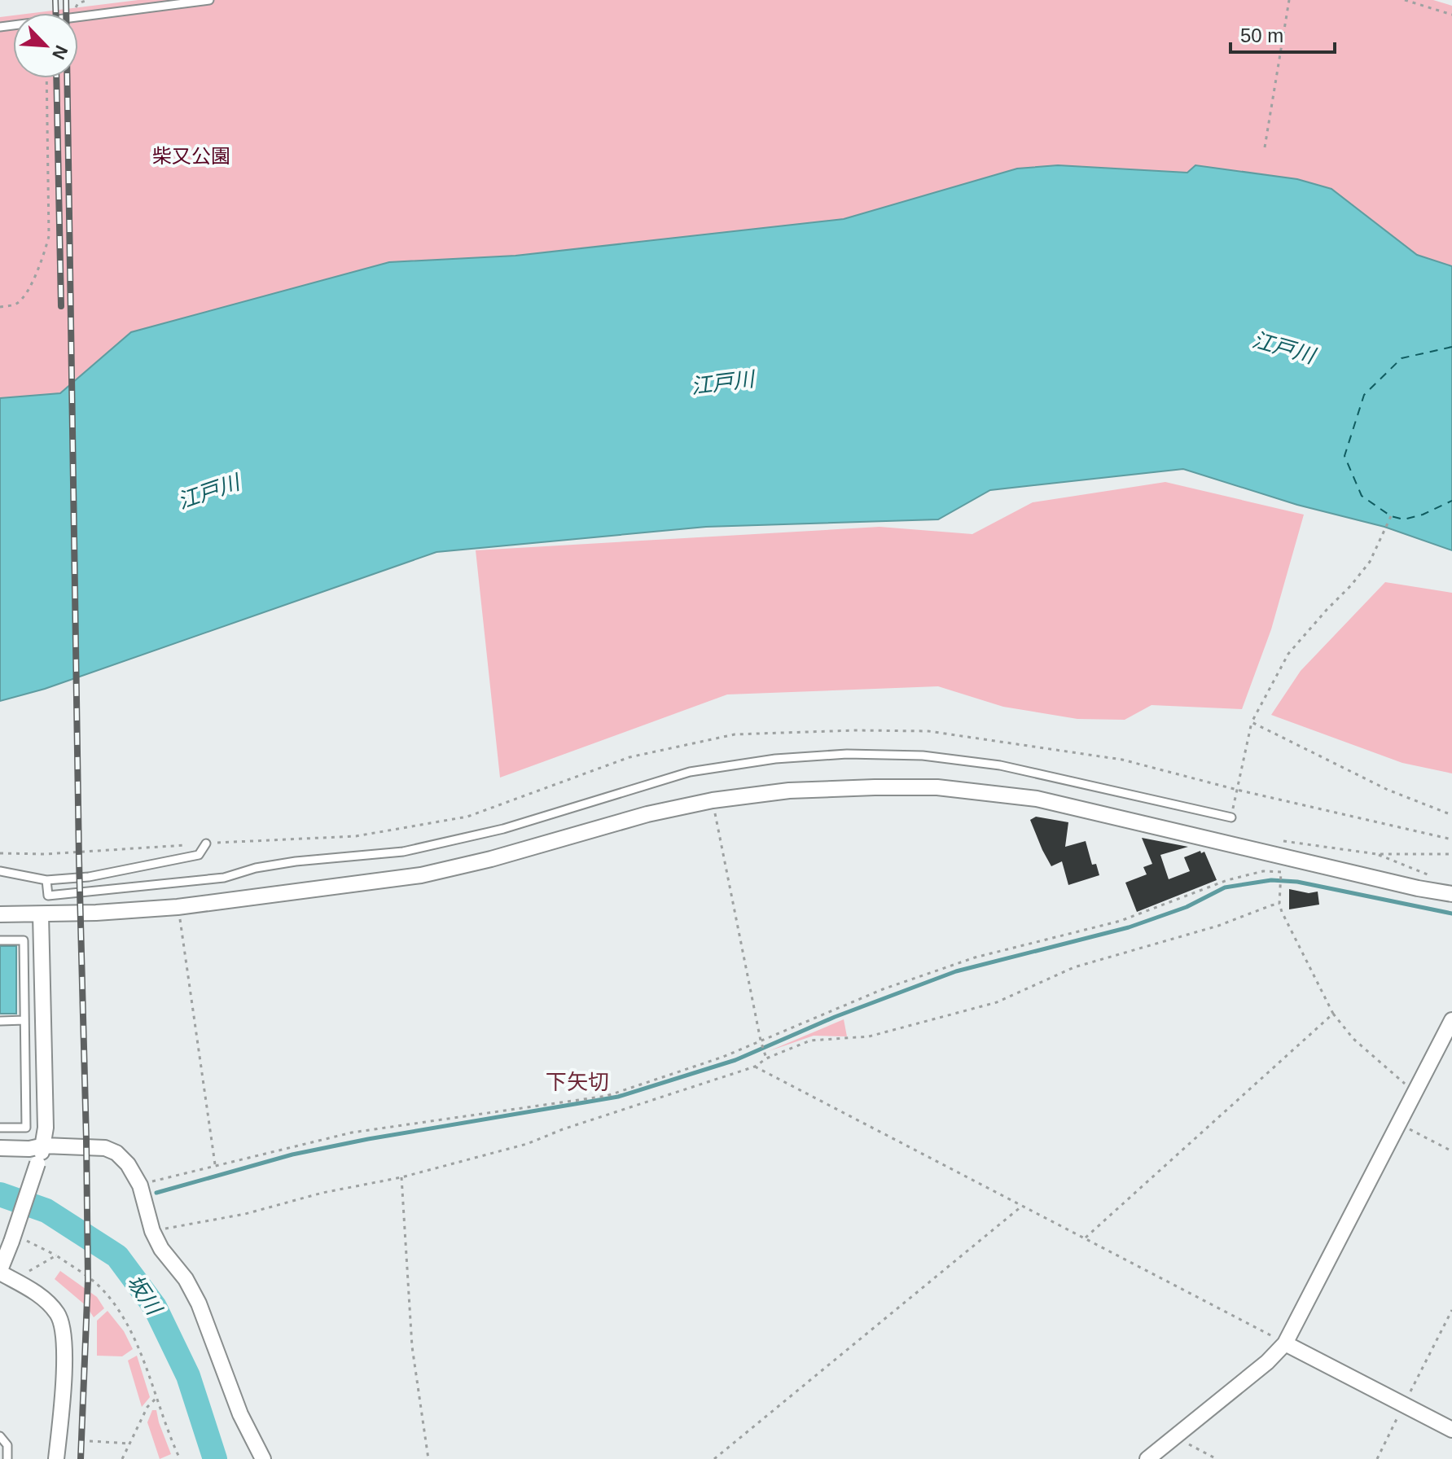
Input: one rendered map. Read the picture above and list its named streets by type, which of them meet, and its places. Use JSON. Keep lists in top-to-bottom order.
{
  "districts": ["下矢切"],
  "water": ["江戸川", "坂川"],
  "parks": ["柴又公園"],
  "scale_bar": "50 m",
  "north": "bottom right"
}
